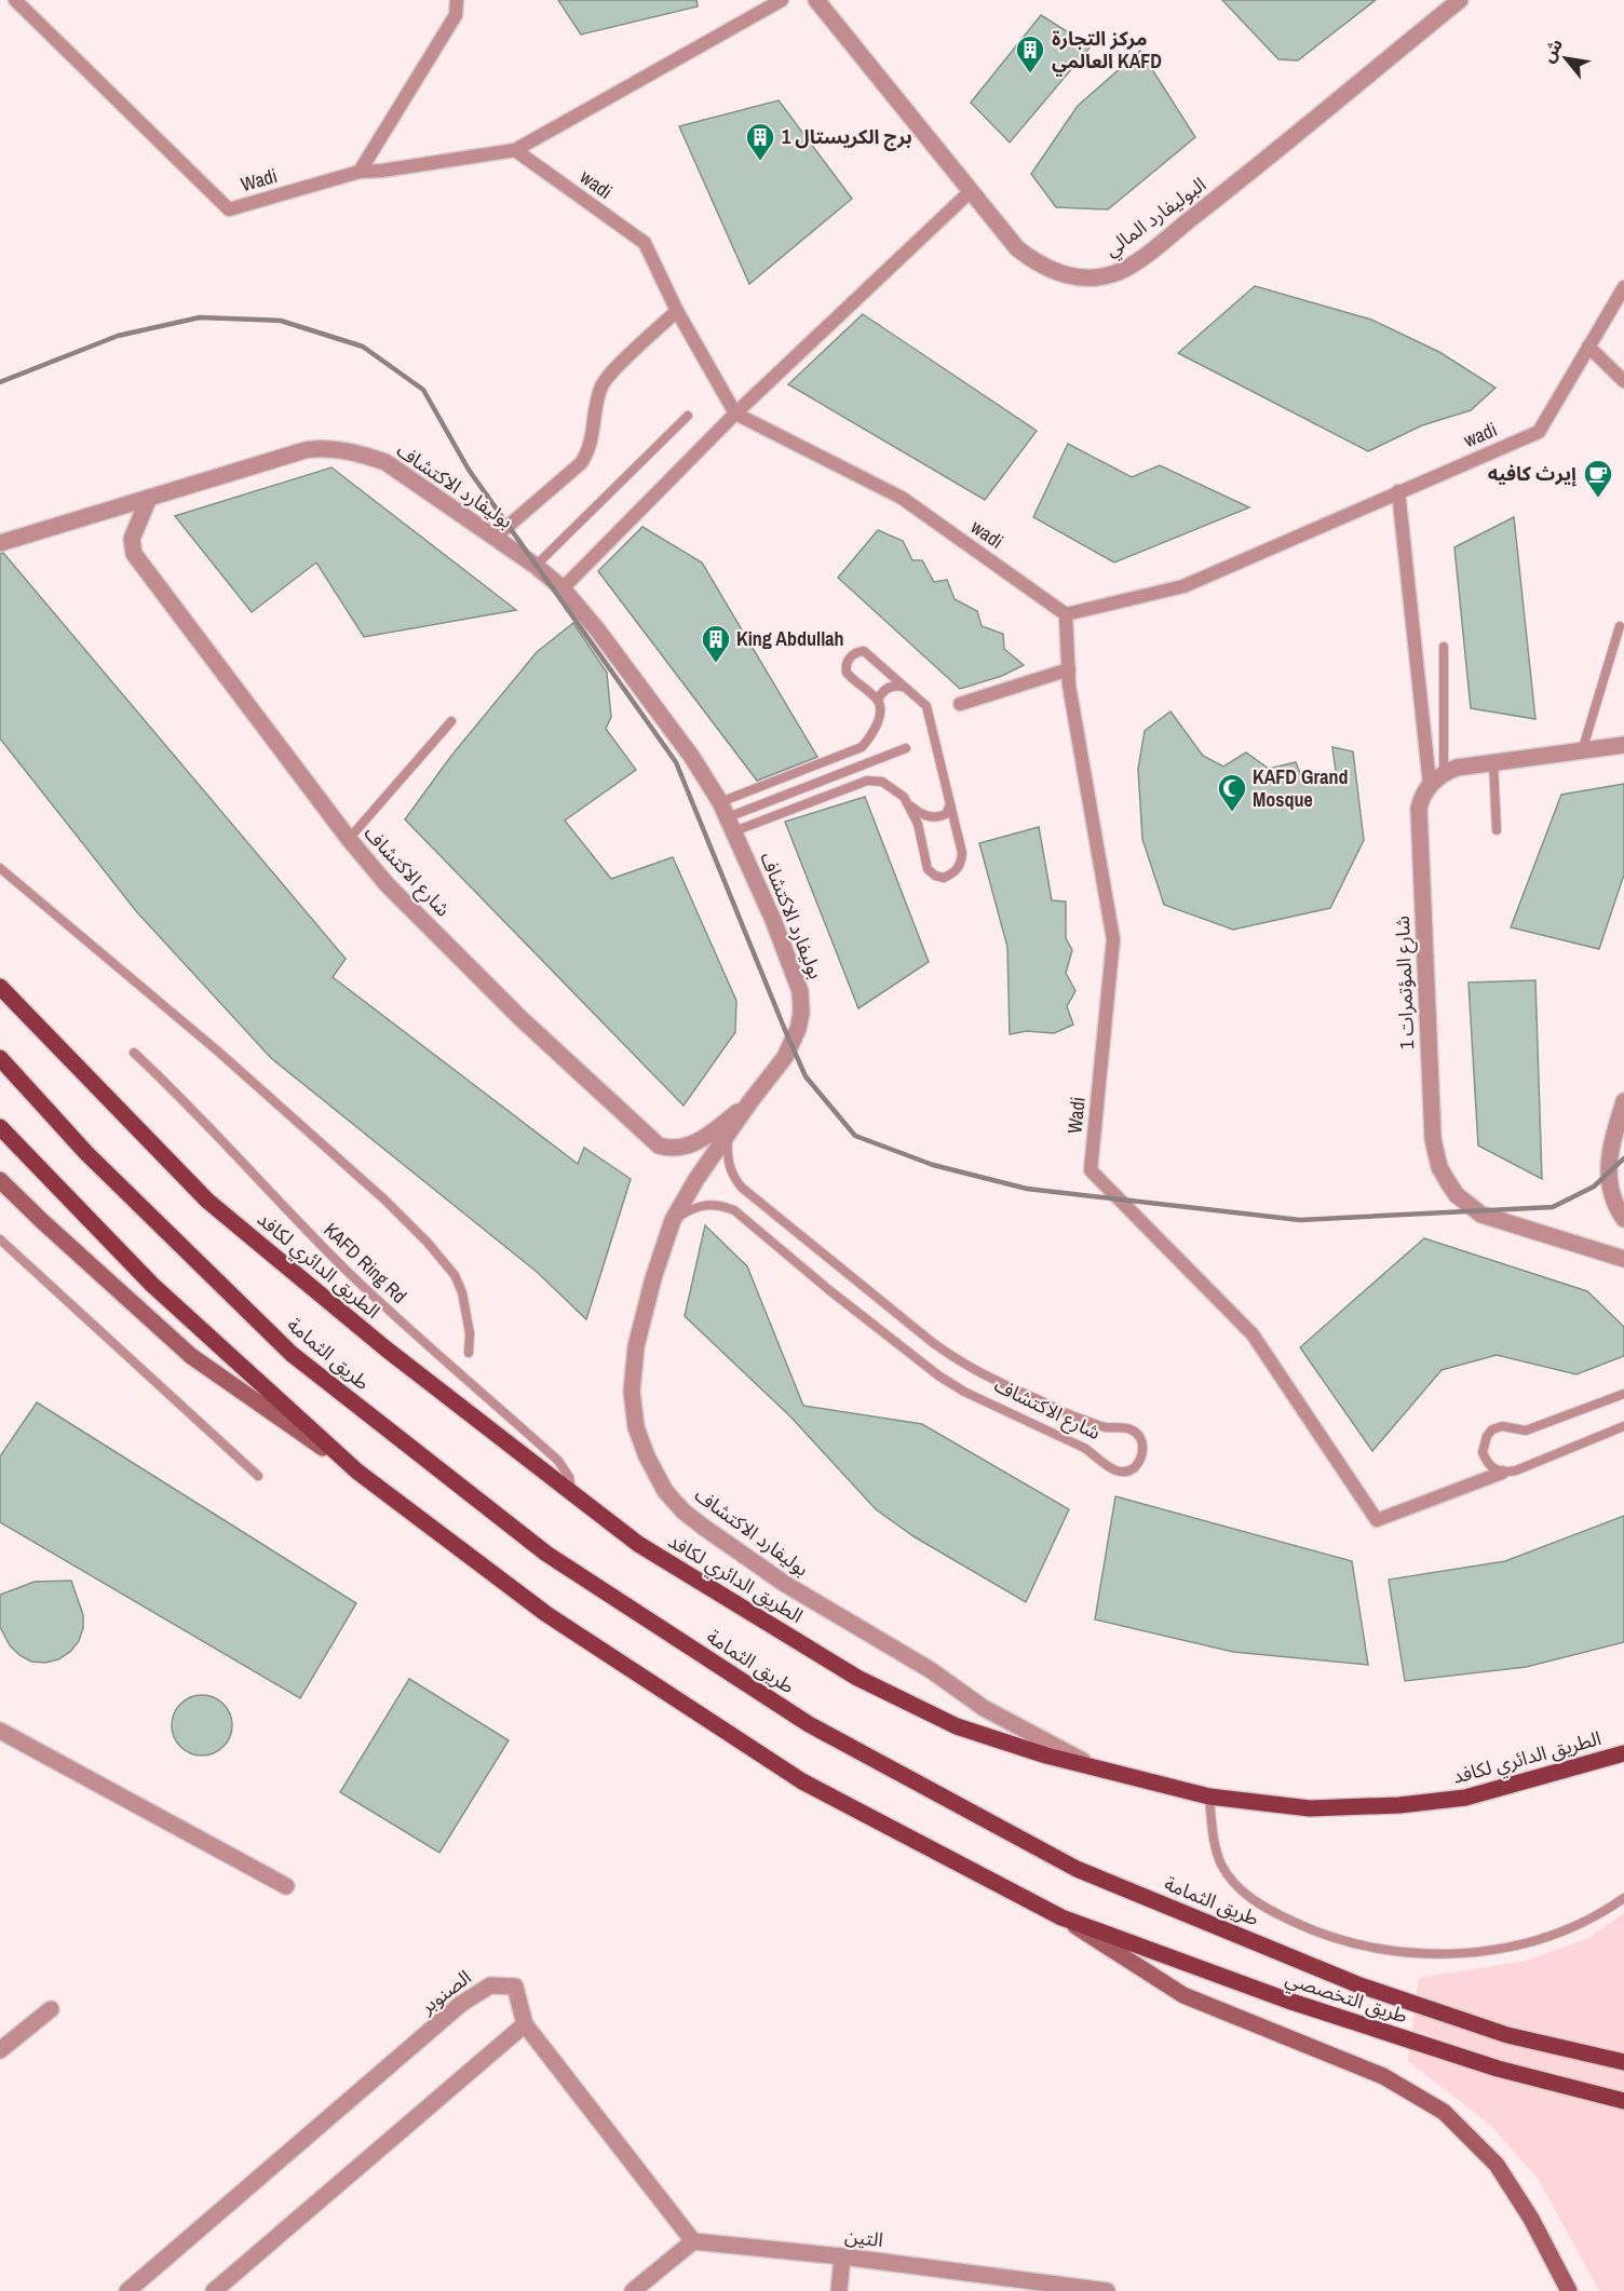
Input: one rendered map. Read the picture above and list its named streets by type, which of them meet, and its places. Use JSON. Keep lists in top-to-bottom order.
{
  "streets": {
    "main road": ["الطريق الدائري لكافد", "طريق الثمامة", "طريق التخصصي"],
    "street": [
      "Wadi",
      "wadi",
      "البوليفارد المالي",
      "بوليفارد الاكتشاف",
      "شارع الاكتشاف",
      "شارع المؤتمرات 1",
      "الصنوبر",
      "التين"
    ],
    "lane": ["KAFD Ring Rd"]
  },
  "crossings": [
    ["Wadi", "wadi"],
    ["بوليفارد الاكتشاف", "شارع الاكتشاف"],
    ["بوليفارد الاكتشاف", "الطريق الدائري لكافد"],
    ["KAFD Ring Rd", "الطريق الدائري لكافد"]
  ],
  "places": {
    "building": ["مركز التجارة العالمي KAFD", "برج الكريستال 1", "King Abdullah"],
    "cafe": ["إيرث كافيه"],
    "mosque": ["KAFD Grand Mosque"]
  },
  "north": "top left"
}
